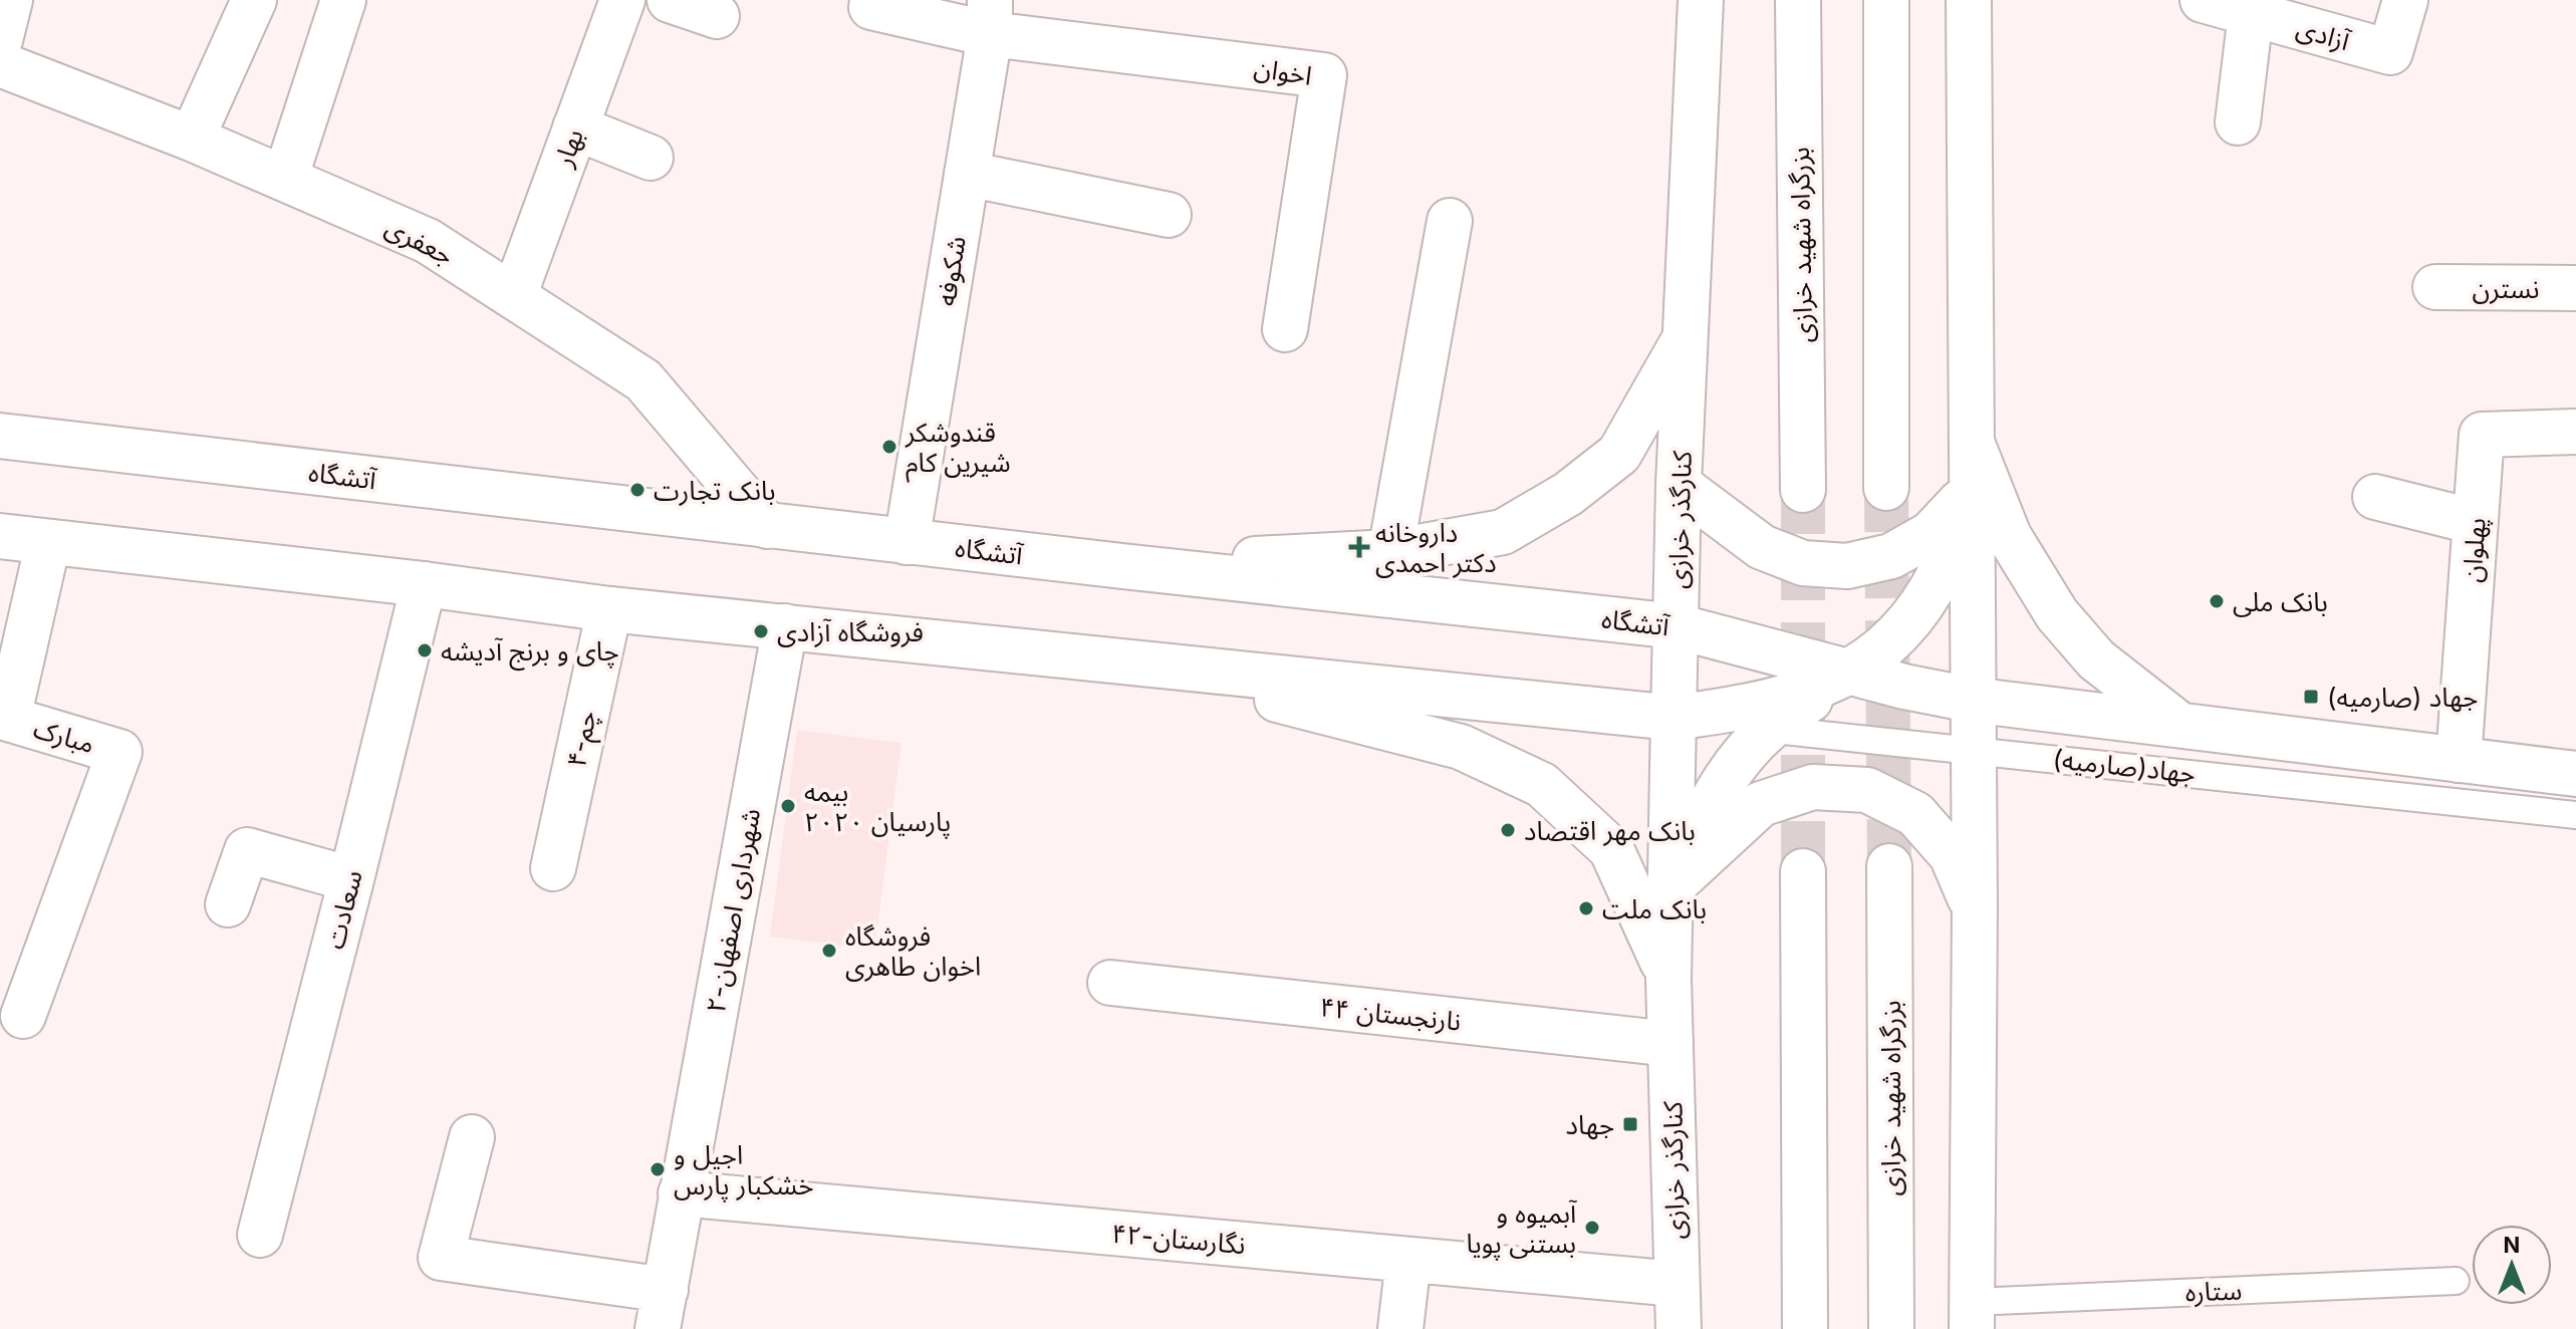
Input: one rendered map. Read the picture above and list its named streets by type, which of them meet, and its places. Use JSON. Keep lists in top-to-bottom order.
{
  "streets": {
    "main road": [
      "آزادی",
      "اخوان",
      "بهار",
      "جعفری",
      "بزرگراه شهید خرازی",
      "شکوفه",
      "نسترن",
      "آتشگاه",
      "کنارگذر خرازی",
      "پهلوان",
      "مبارک",
      "۴-چم",
      "جهاد(صارمیه)",
      "سعادت",
      "۲-شهرداری اصفهان",
      "۴۴ نارنجستان",
      "۴۲-نگارستان"
    ],
    "lane": ["ستاره"]
  },
  "crossings": [
    ["اخوان", "شکوفه"],
    ["بهار", "جعفری"],
    ["جعفری", "آتشگاه"],
    ["شکوفه", "آتشگاه"],
    ["آتشگاه", "کنارگذر خرازی"],
    ["آتشگاه", "جهاد(صارمیه)"],
    ["کنارگذر خرازی", "جهاد(صارمیه)"],
    ["کنارگذر خرازی", "۴۴ نارنجستان"],
    ["کنارگذر خرازی", "۴۲-نگارستان"],
    ["پهلوان", "جهاد(صارمیه)"],
    ["۲-شهرداری اصفهان", "۴۲-نگارستان"]
  ],
  "places": {
    "other": [
      "قندوشکر شیرین کام",
      "بانک تجارت",
      "بانک ملی",
      "فروشگاه آزادی",
      "چای و برنج آدیشه",
      "بیمه پارسیان ۲۰۲۰",
      "بانک مهر اقتصاد",
      "بانک ملت",
      "فروشگاه اخوان طاهری",
      "اجیل و خشکبار پارس",
      "آبمیوه و بستنی پویا"
    ],
    "health": ["داروخانه دکتر احمدی"],
    "transit": ["جهاد (صارمیه)", "جهاد"]
  },
  "north": "top"
}
